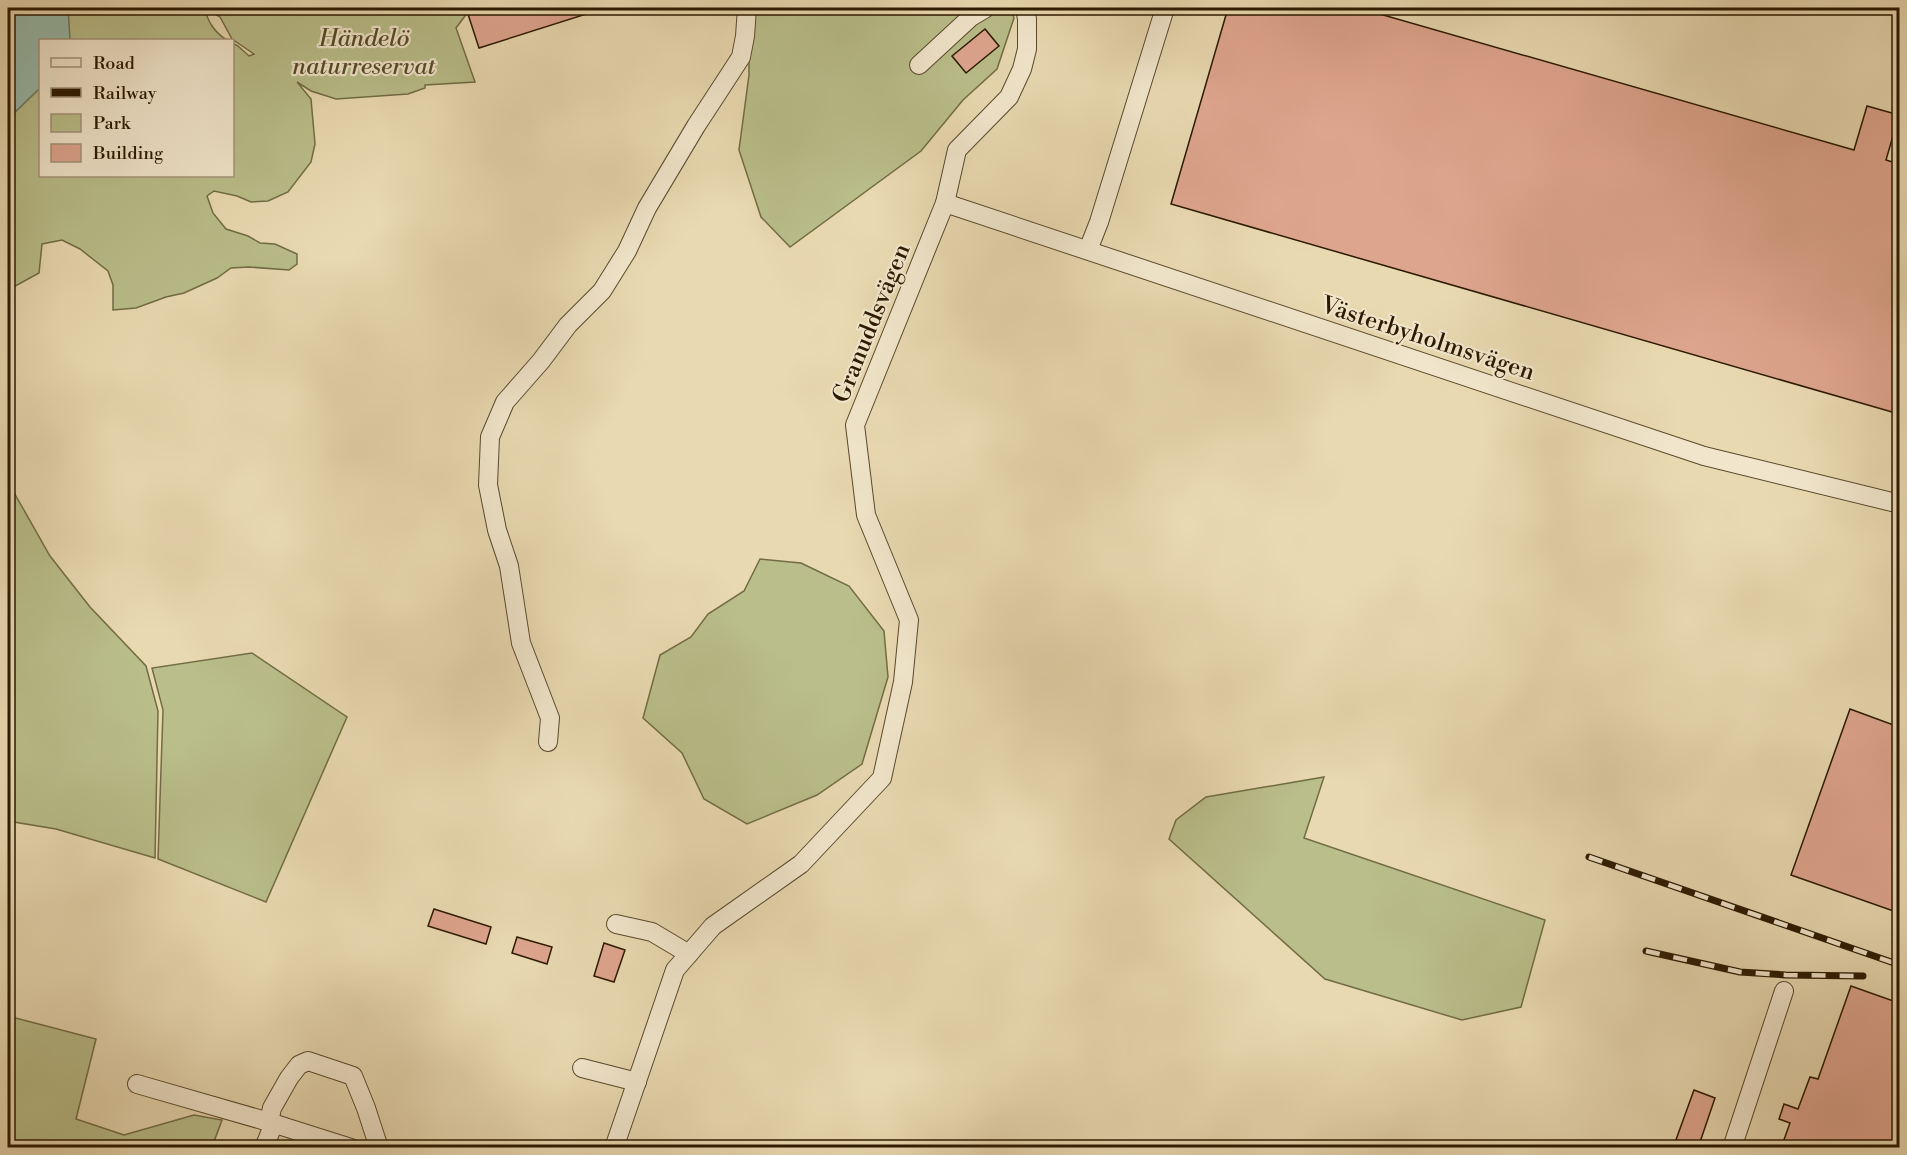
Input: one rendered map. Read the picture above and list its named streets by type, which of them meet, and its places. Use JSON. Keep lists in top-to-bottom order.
{
  "streets": {
    "street": ["Granuddsvägen", "Västerbyholmsvägen"]
  },
  "crossings": [
    ["Granuddsvägen", "Västerbyholmsvägen"]
  ],
  "parks": ["Händelö naturreservat"],
  "legend": [
    "Road",
    "Railway",
    "Park",
    "Building"
  ]
}
